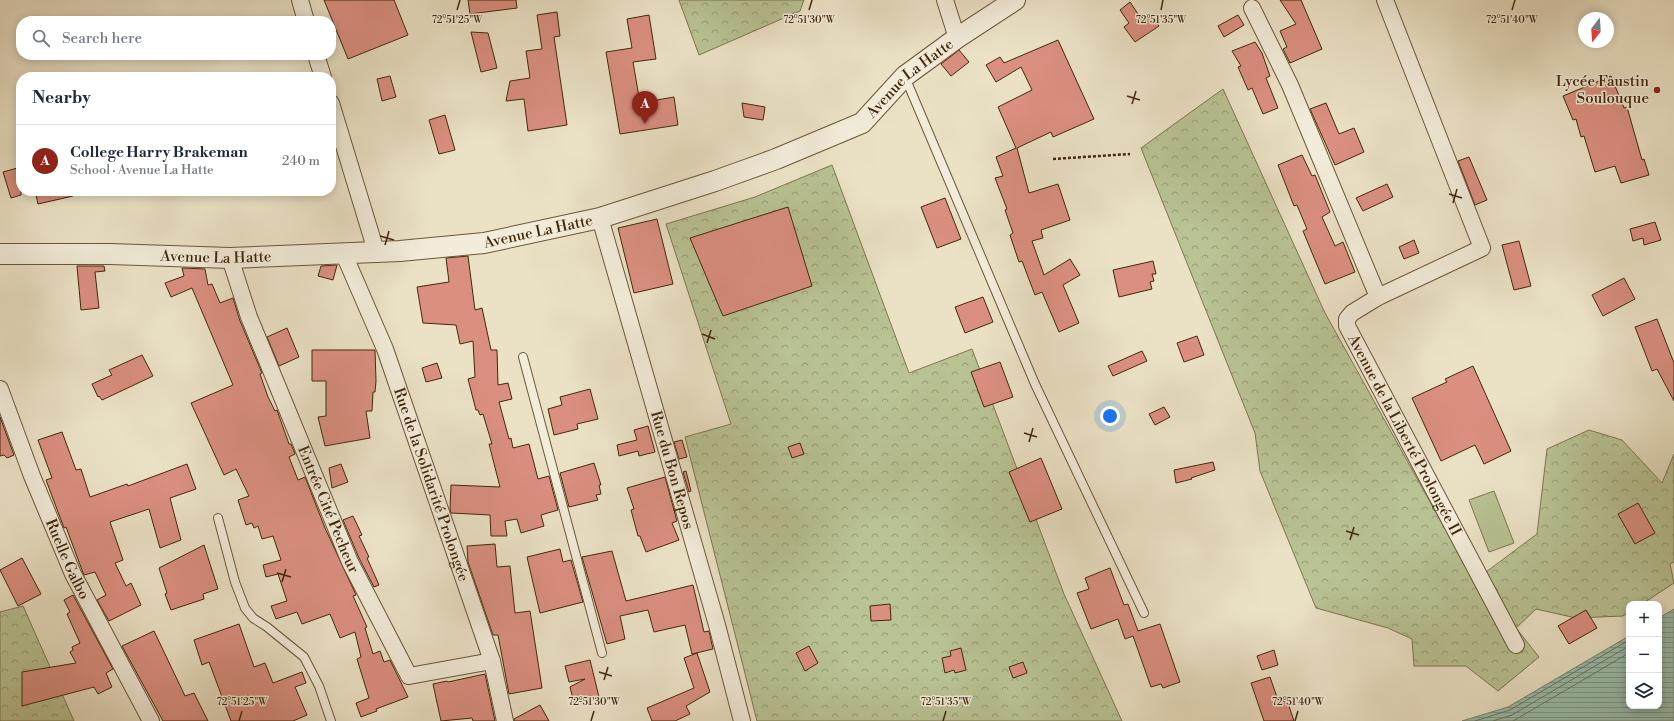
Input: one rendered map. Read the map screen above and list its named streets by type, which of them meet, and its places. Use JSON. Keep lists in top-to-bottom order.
{
  "streets": {
    "street": [
      "Avenue La Hatte",
      "Avenue de la Liberté Prolongée II",
      "Rue du Bon Repos",
      "Rue de la Solidarité Prolongée",
      "Entrée Cité Pecheur",
      "Ruelle Galbo"
    ]
  },
  "crossings": [
    ["Avenue La Hatte", "Rue du Bon Repos"],
    ["Avenue La Hatte", "Rue de la Solidarité Prolongée"],
    ["Avenue La Hatte", "Entrée Cité Pecheur"],
    ["Rue de la Solidarité Prolongée", "Entrée Cité Pecheur"]
  ],
  "places": ["Lycée Faustin Soulouque"],
  "north": "bottom",
  "page": {
    "search": "Search here",
    "heading": "Nearby",
    "pins": "A",
    "list": [
      {
        "mark": "A",
        "name": "College Harry Brakeman",
        "note": "School · Avenue La Hatte",
        "value": "240 m"
      }
    ],
    "map_buttons": ["+", "−"]
  },
  "coordinates": [
    "72°51'25\"W",
    "72°51'30\"W",
    "72°51'35\"W",
    "72°51'40\"W"
  ]
}
